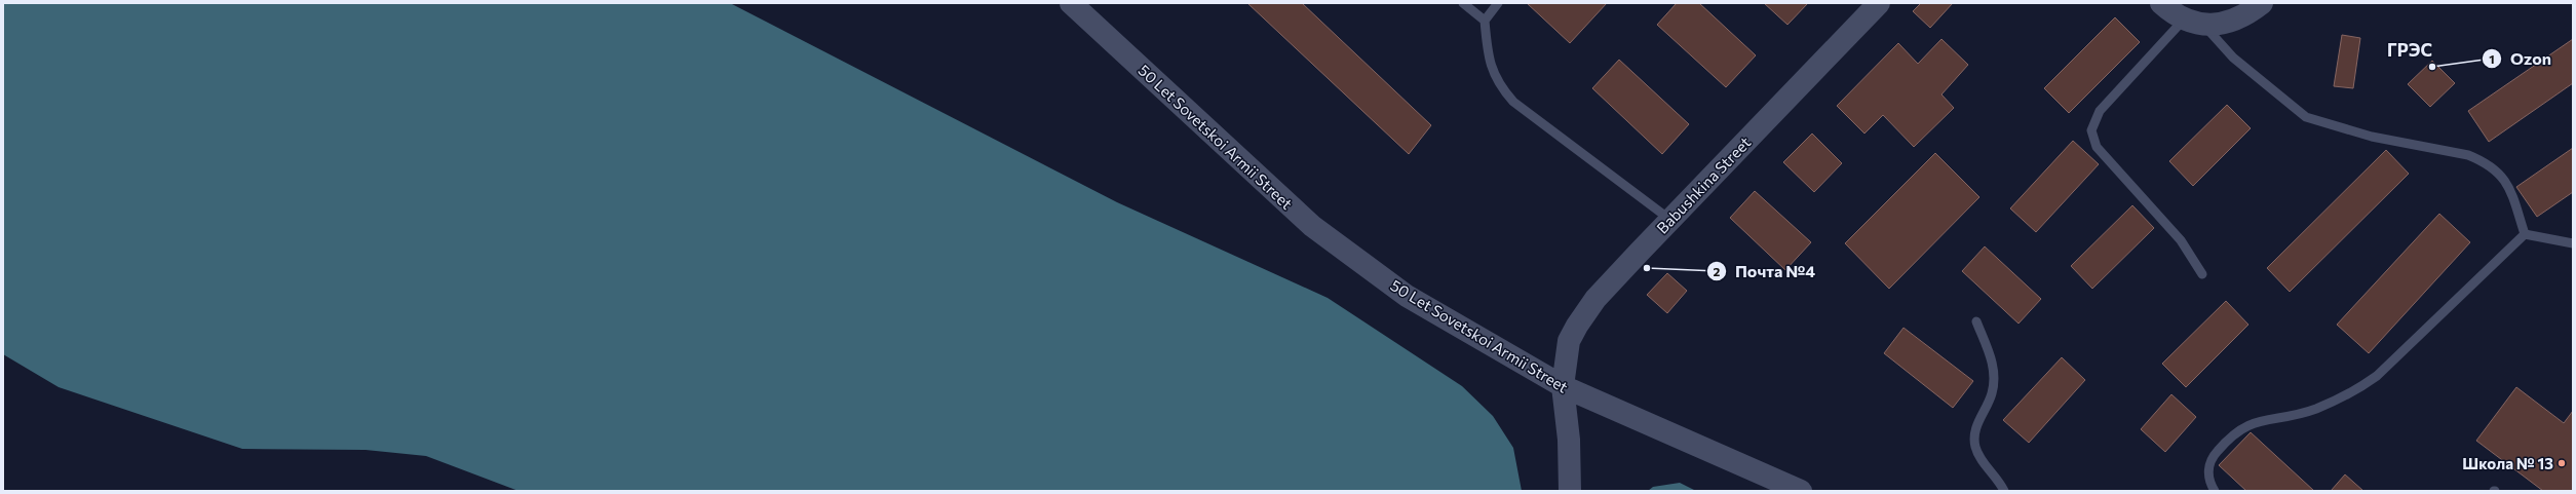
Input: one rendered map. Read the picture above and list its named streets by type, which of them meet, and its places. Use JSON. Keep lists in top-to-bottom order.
{
  "streets": {
    "main road": ["50 Let Sovetskoi Armii Street", "Babushkina Street"]
  },
  "crossings": [
    ["50 Let Sovetskoi Armii Street", "Babushkina Street"]
  ],
  "districts": ["ГРЭС"],
  "places": ["Ozon", "Почта №4", "Школа № 13"]
}
